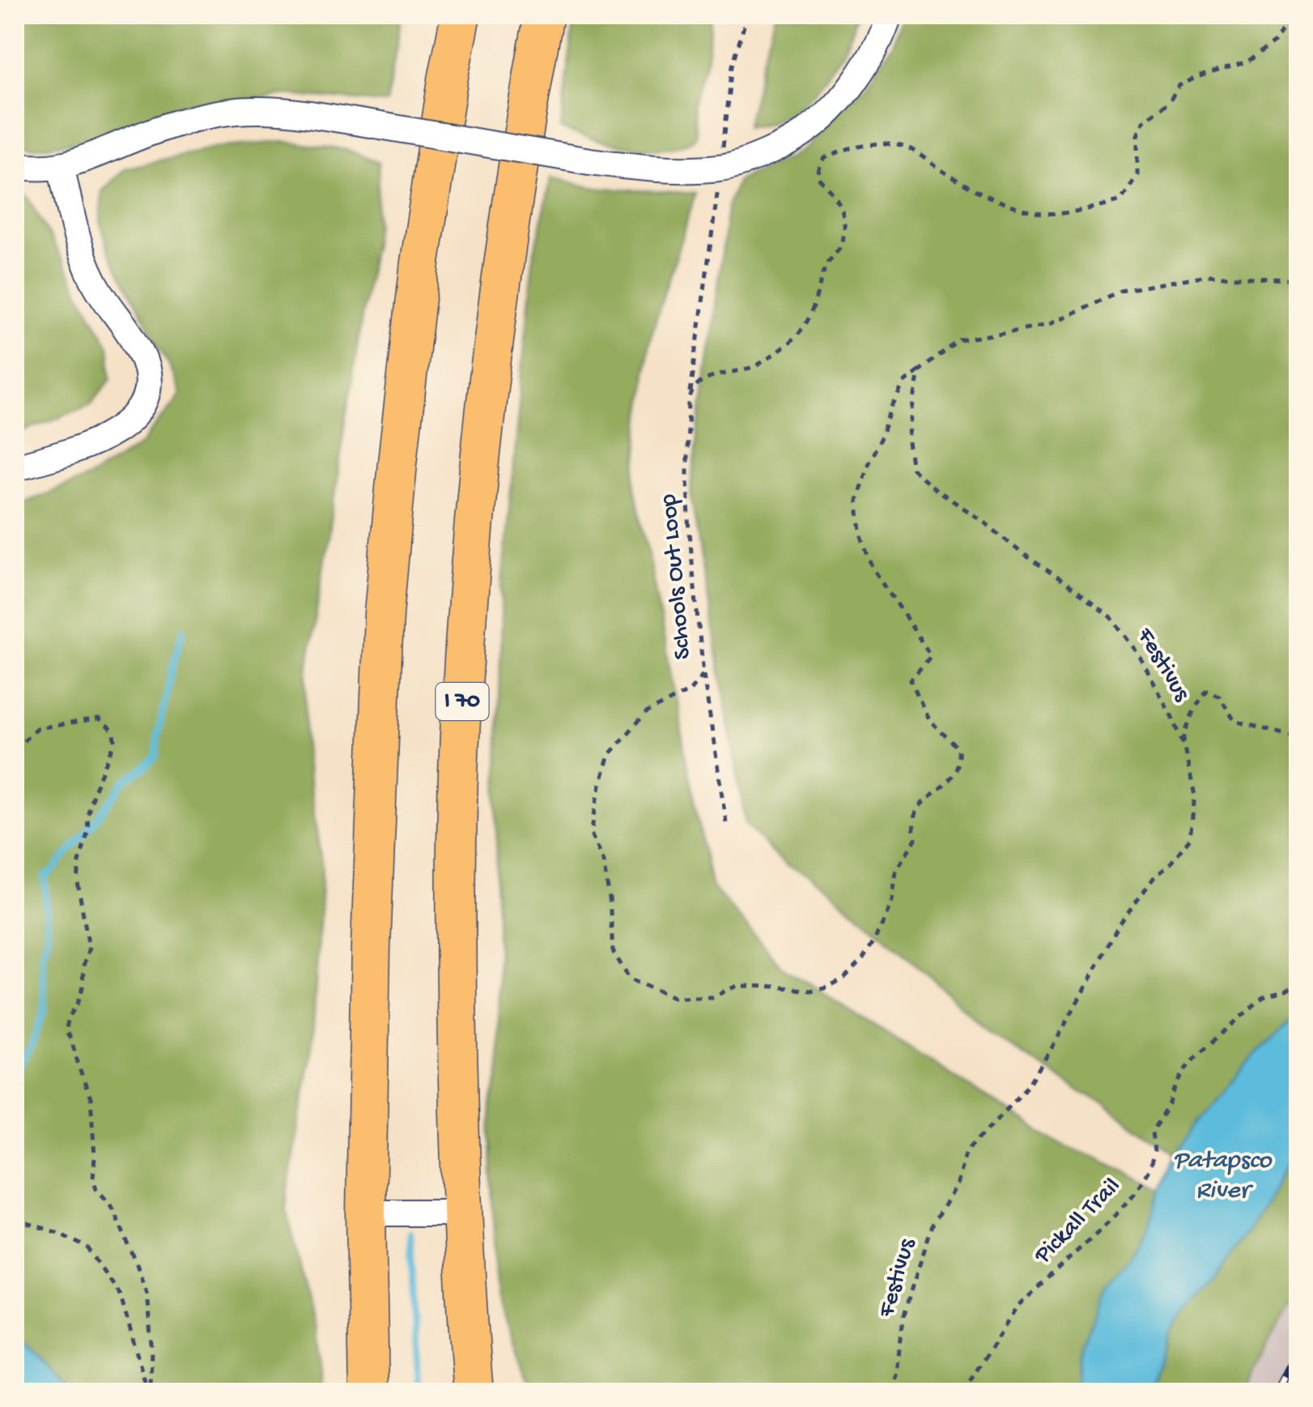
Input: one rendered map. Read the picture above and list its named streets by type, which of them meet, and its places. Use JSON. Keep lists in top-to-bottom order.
{
  "streets": {
    "highway": ["I 70"],
    "path": ["Schools Out Loop", "Festivus", "Pickall Trail"]
  },
  "crossings": [
    ["Schools Out Loop", "Festivus"]
  ],
  "water": ["Patapsco River"]
}
